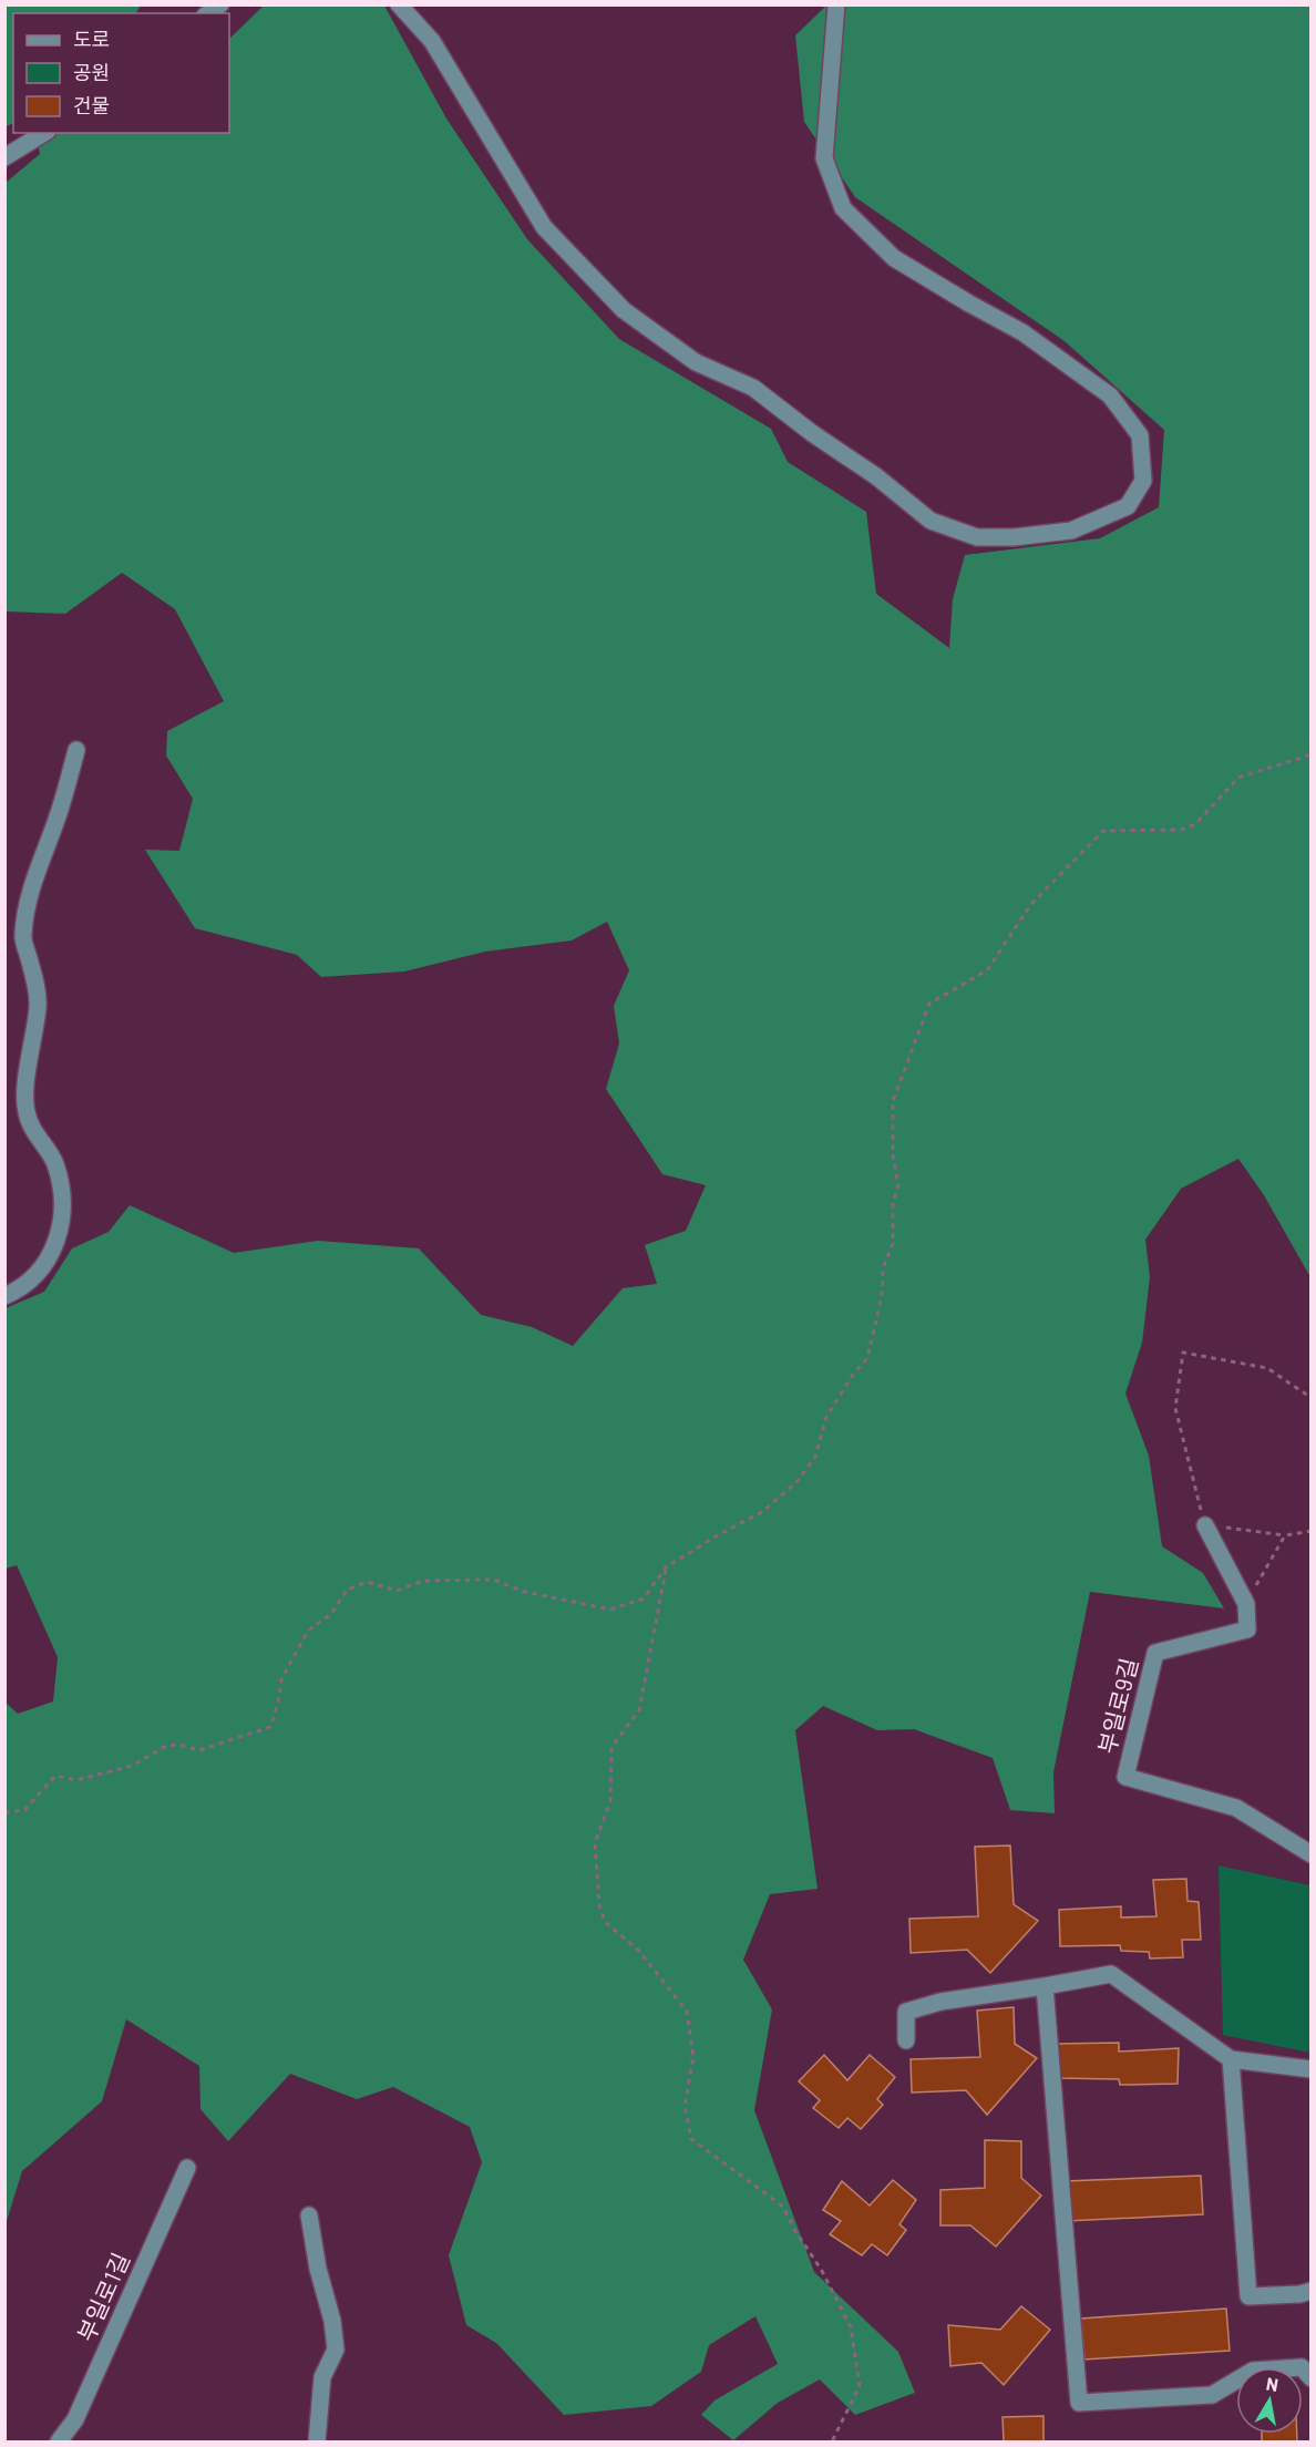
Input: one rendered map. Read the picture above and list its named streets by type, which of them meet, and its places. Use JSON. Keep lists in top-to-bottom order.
{
  "streets": {
    "street": ["부일로9길", "부일로1길"]
  },
  "legend": ["도로", "공원", "건물"],
  "north": "top"
}
